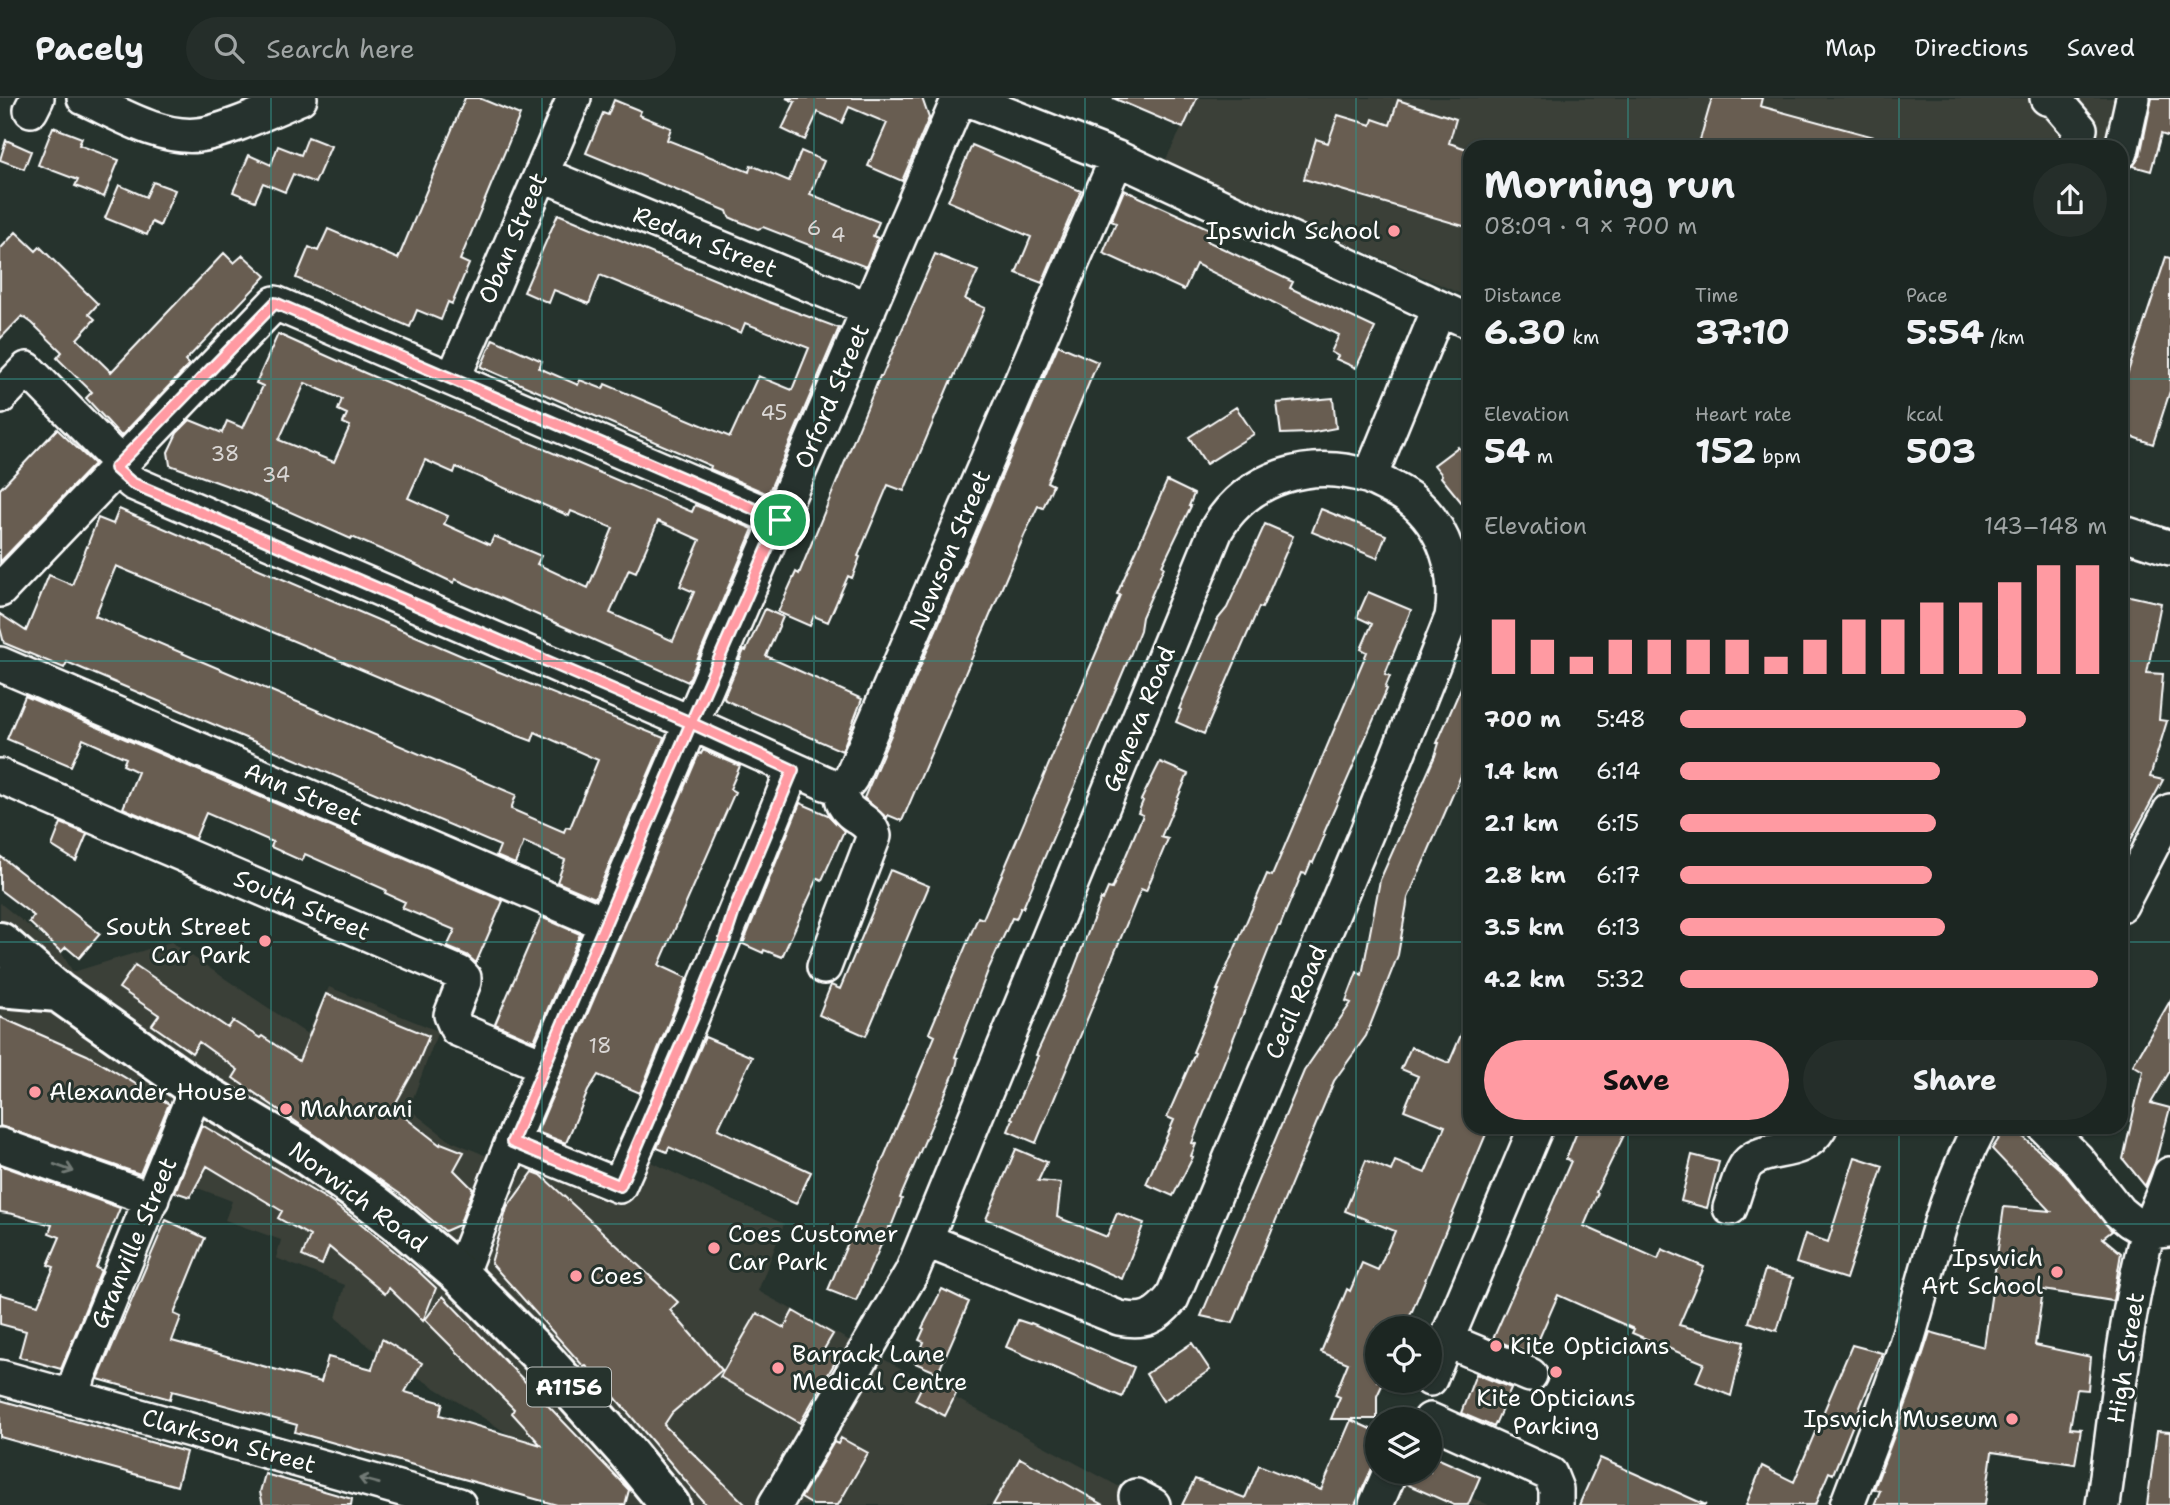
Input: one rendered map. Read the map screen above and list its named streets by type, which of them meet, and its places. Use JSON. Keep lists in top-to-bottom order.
{
  "streets": {
    "main road": ["Norwich Road", "A1156"],
    "street": [
      "Oban Street",
      "Redan Street",
      "Orford Street",
      "Newson Street",
      "Geneva Road",
      "Ann Street",
      "South Street",
      "Cecil Road",
      "Granville Street",
      "High Street",
      "Clarkson Street"
    ]
  },
  "crossings": [
    ["Oban Street", "Redan Street"],
    ["Redan Street", "Orford Street"],
    ["Orford Street", "Ann Street"],
    ["Orford Street", "South Street"],
    ["Orford Street", "Norwich Road"],
    ["Geneva Road", "Cecil Road"],
    ["Norwich Road", "Granville Street"],
    ["Granville Street", "Clarkson Street"]
  ],
  "one_way": ["Clarkson Street"],
  "places": [
    "Ipswich School",
    "South Street Car Park",
    "Alexander House",
    "Maharani",
    "Coes Customer Car Park",
    "Ipswich Art School",
    "Coes",
    "Kite Opticians",
    "Barrack Lane Medical Centre",
    "Kite Opticians Parking",
    "Ipswich Museum"
  ],
  "house_numbers": [
    "6",
    "4",
    "45",
    "38",
    "34",
    "18"
  ],
  "page": {
    "header": "Pacely",
    "search": "Search here",
    "nav": ["Map", "Directions", "Saved"],
    "heading": ["Morning run", "08:09 · 9 × 700 m"],
    "stats": [
      ["Distance", "6.30 km"],
      ["Time", "37:10"],
      ["Pace", "5:54 /km"],
      ["Elevation", "54 m"],
      ["Heart rate", "152 bpm"],
      ["kcal", "503"]
    ],
    "chart": ["Elevation", "143–148 m"],
    "list": [
      {
        "name": "700 m",
        "note": "5:48"
      },
      {
        "name": "1.4 km",
        "note": "6:14"
      },
      {
        "name": "2.1 km",
        "note": "6:15"
      },
      {
        "name": "2.8 km",
        "note": "6:17"
      },
      {
        "name": "3.5 km",
        "note": "6:13"
      },
      {
        "name": "4.2 km",
        "note": "5:32"
      }
    ],
    "buttons": ["Save", "Share"]
  }
}
